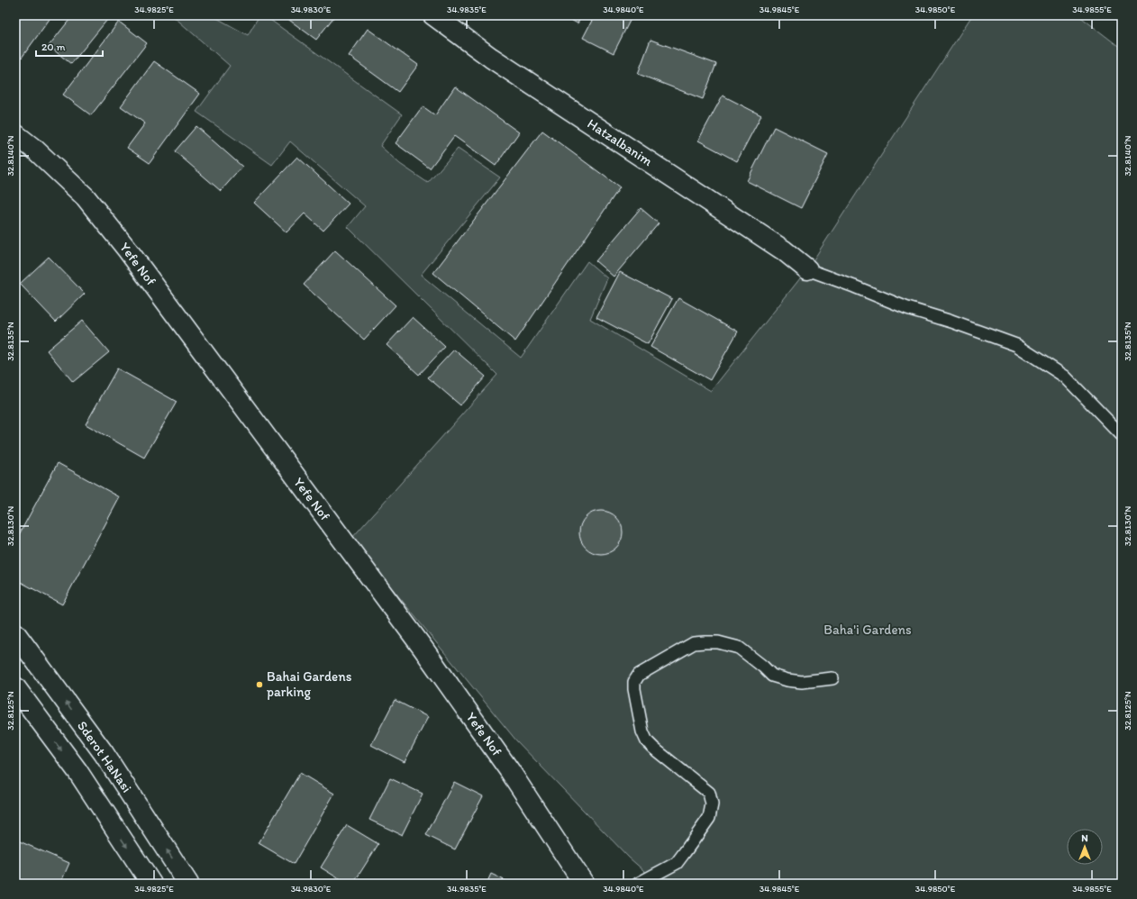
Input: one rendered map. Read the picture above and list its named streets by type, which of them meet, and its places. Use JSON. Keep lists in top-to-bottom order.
{
  "streets": {
    "street": ["Hatzalbanim", "Yefe Nof", "Sderot HaNasi"]
  },
  "parks": ["Baha'i Gardens"],
  "places": ["Bahai Gardens parking"],
  "scale_bar": "20 m",
  "north": "top",
  "coordinates": [
    "34.9825°E",
    "34.9830°E",
    "34.9835°E",
    "34.9840°E",
    "34.9845°E",
    "34.9850°E",
    "34.9855°E",
    "32.8140°N",
    "32.8135°N",
    "32.8130°N",
    "32.8125°N"
  ]
}
